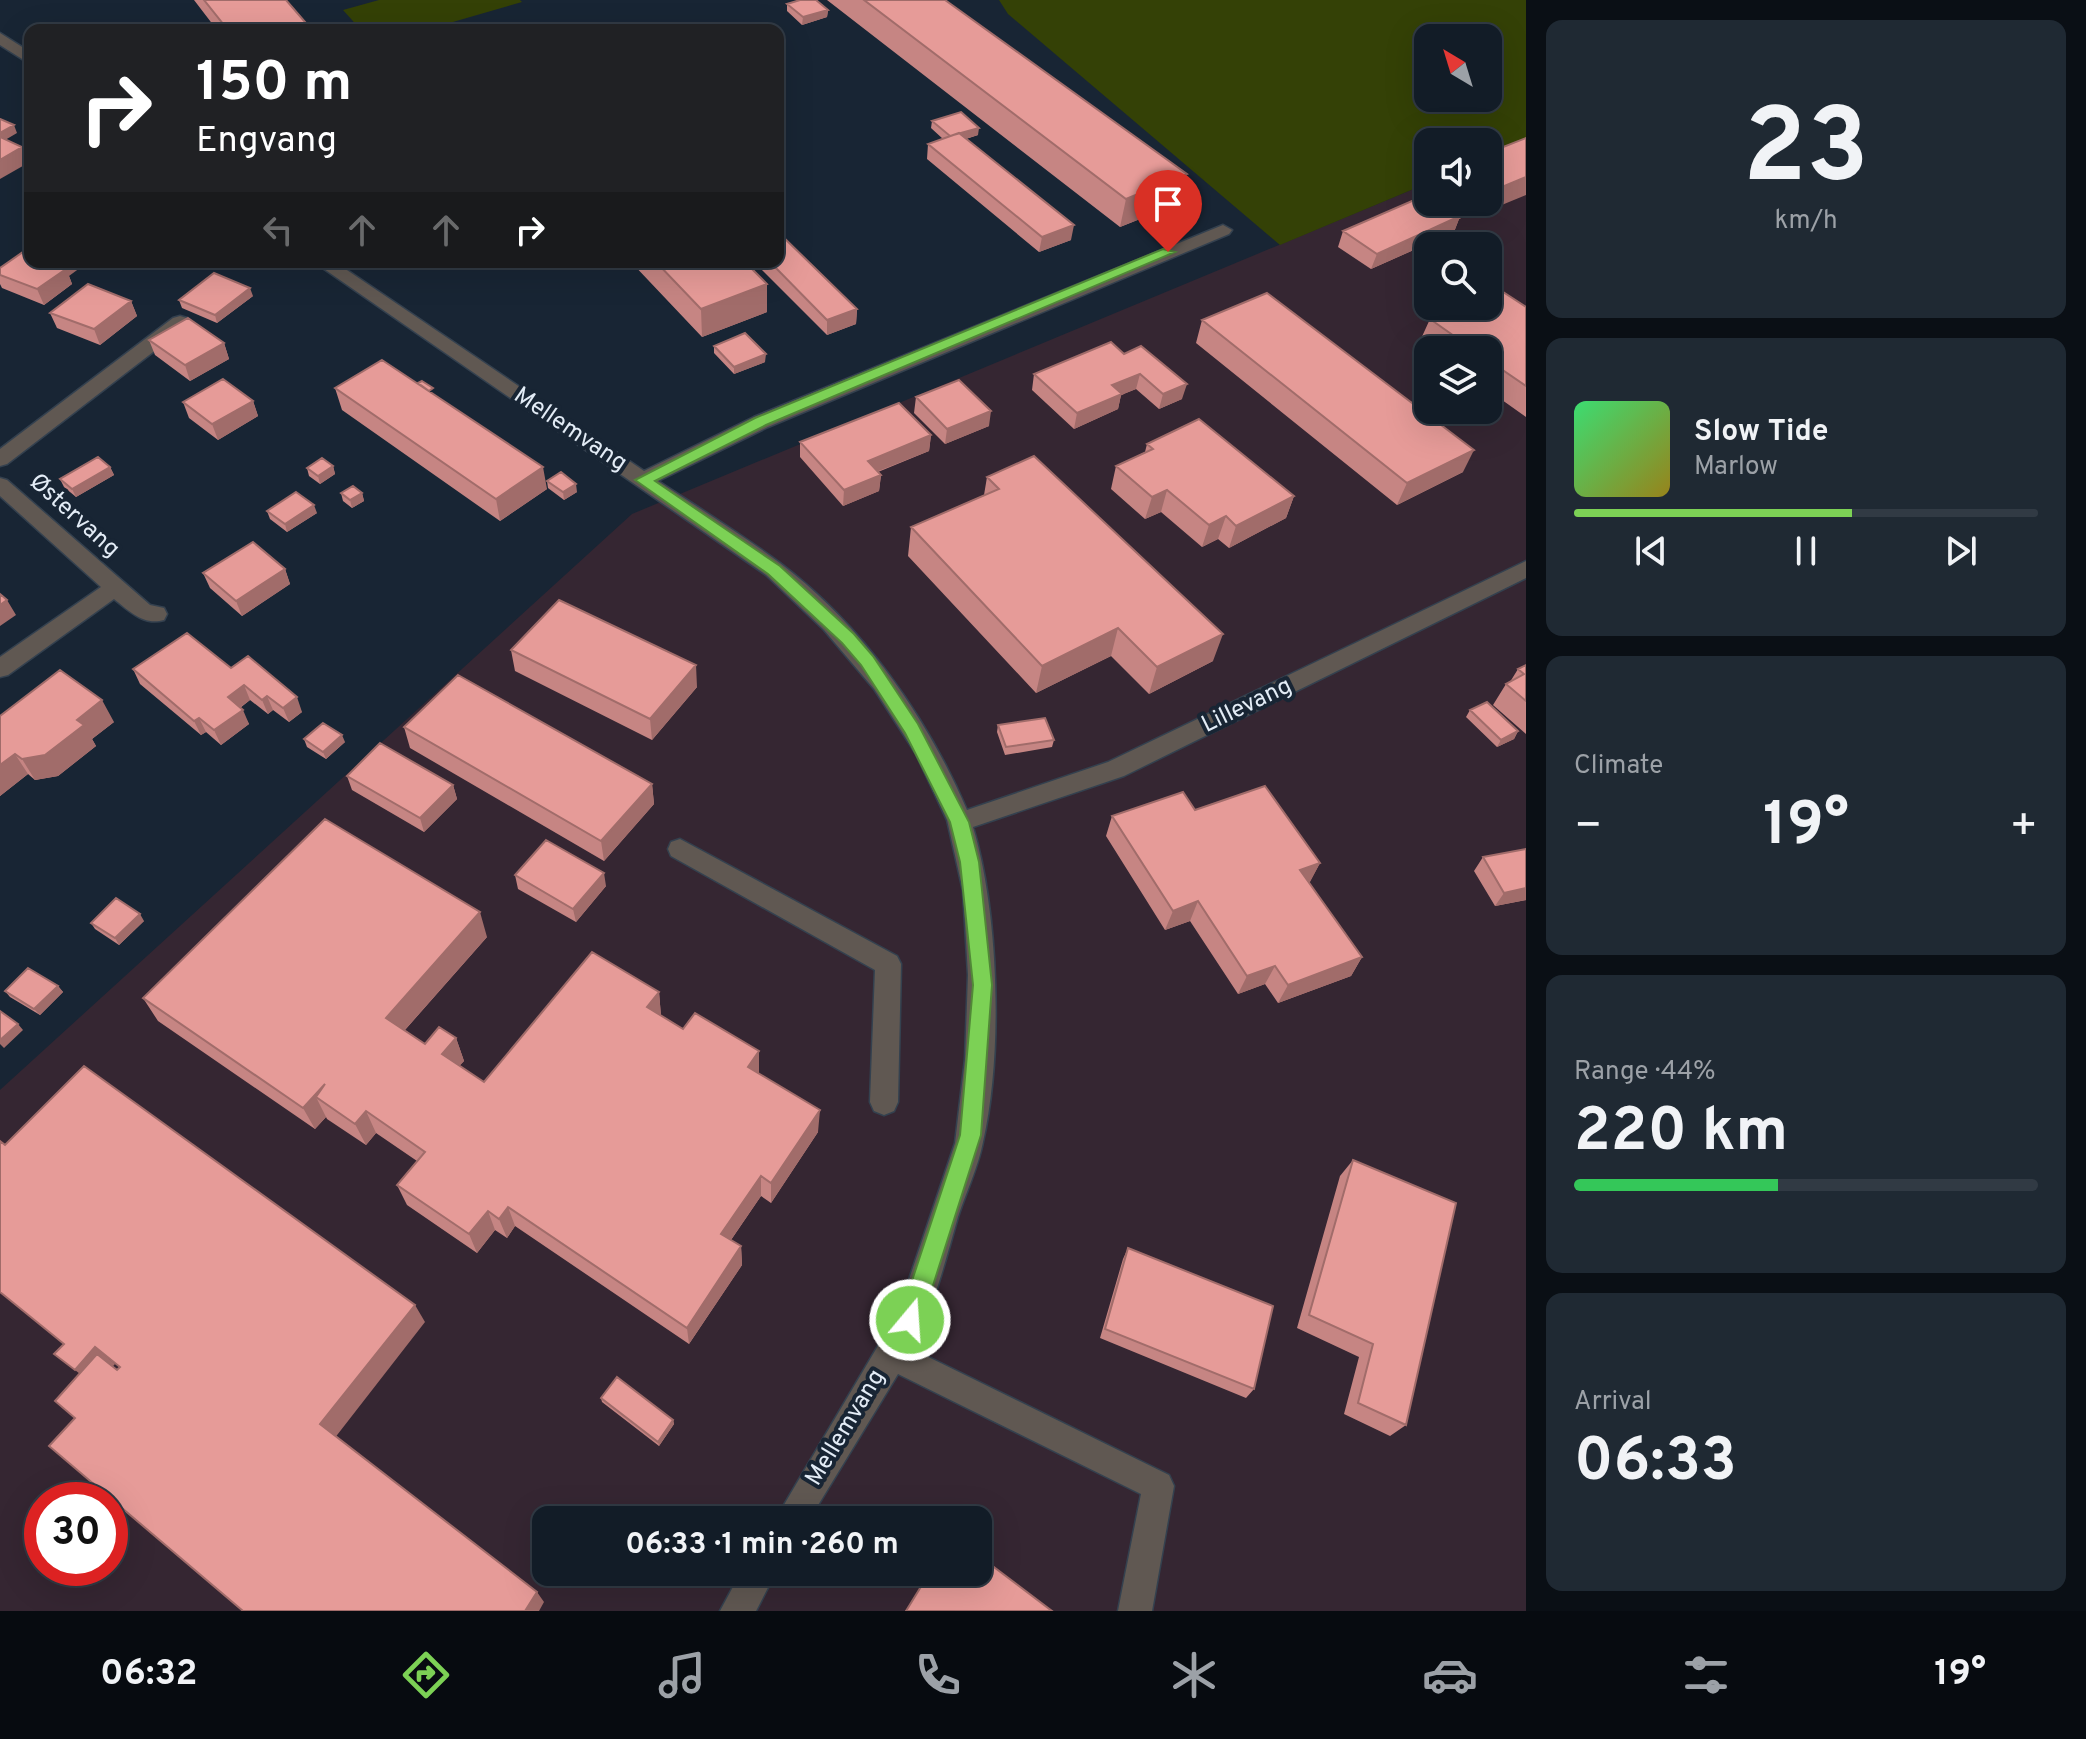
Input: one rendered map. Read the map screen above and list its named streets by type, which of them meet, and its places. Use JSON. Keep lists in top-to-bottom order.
{
  "streets": {
    "street": ["Mellemvang", "Østervang", "Lillevang"]
  },
  "crossings": [
    ["Mellemvang", "Lillevang"]
  ],
  "north": "top left",
  "page": {
    "tile": [
      ["23", "km/h"],
      "Climate",
      ["Range · 44%", "220 km"],
      ["Arrival", "06:33"]
    ],
    "turn": ["150 m", "Engvang"],
    "song": ["Slow Tide", "Marlow"],
    "heat": ["−", "19°", "+"],
    "limit": "30",
    "trip": "06:33 · 1 min · 260 m",
    "tabs": ["06:32", "19°"]
  }
}
